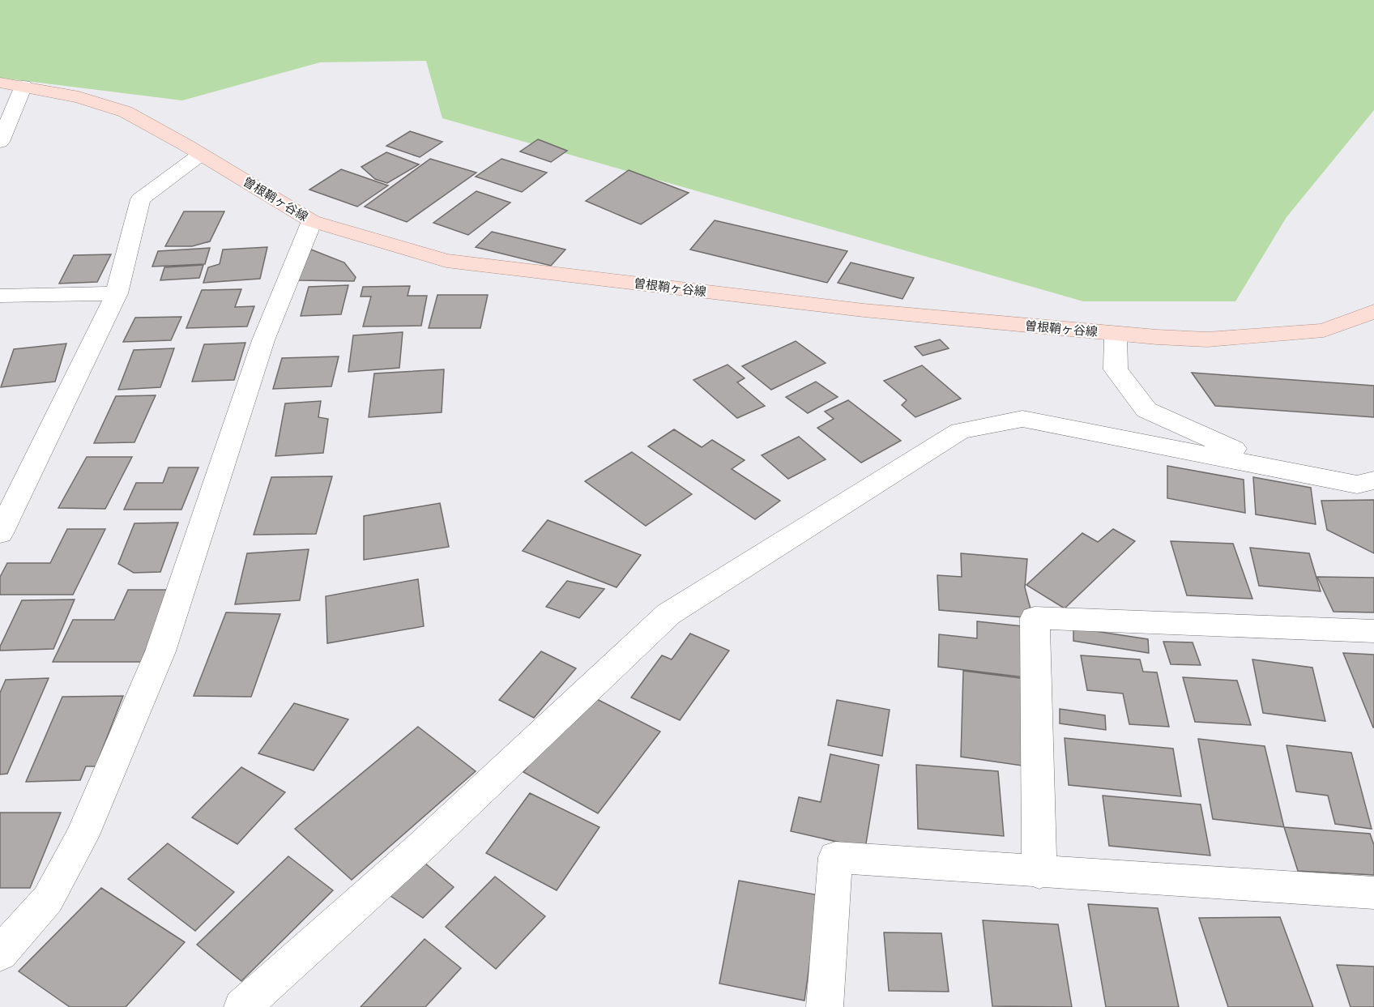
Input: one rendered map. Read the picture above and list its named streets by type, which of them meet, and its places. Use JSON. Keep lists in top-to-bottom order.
{
  "streets": {
    "main road": ["曽根鞘ヶ谷線"]
  }
}
